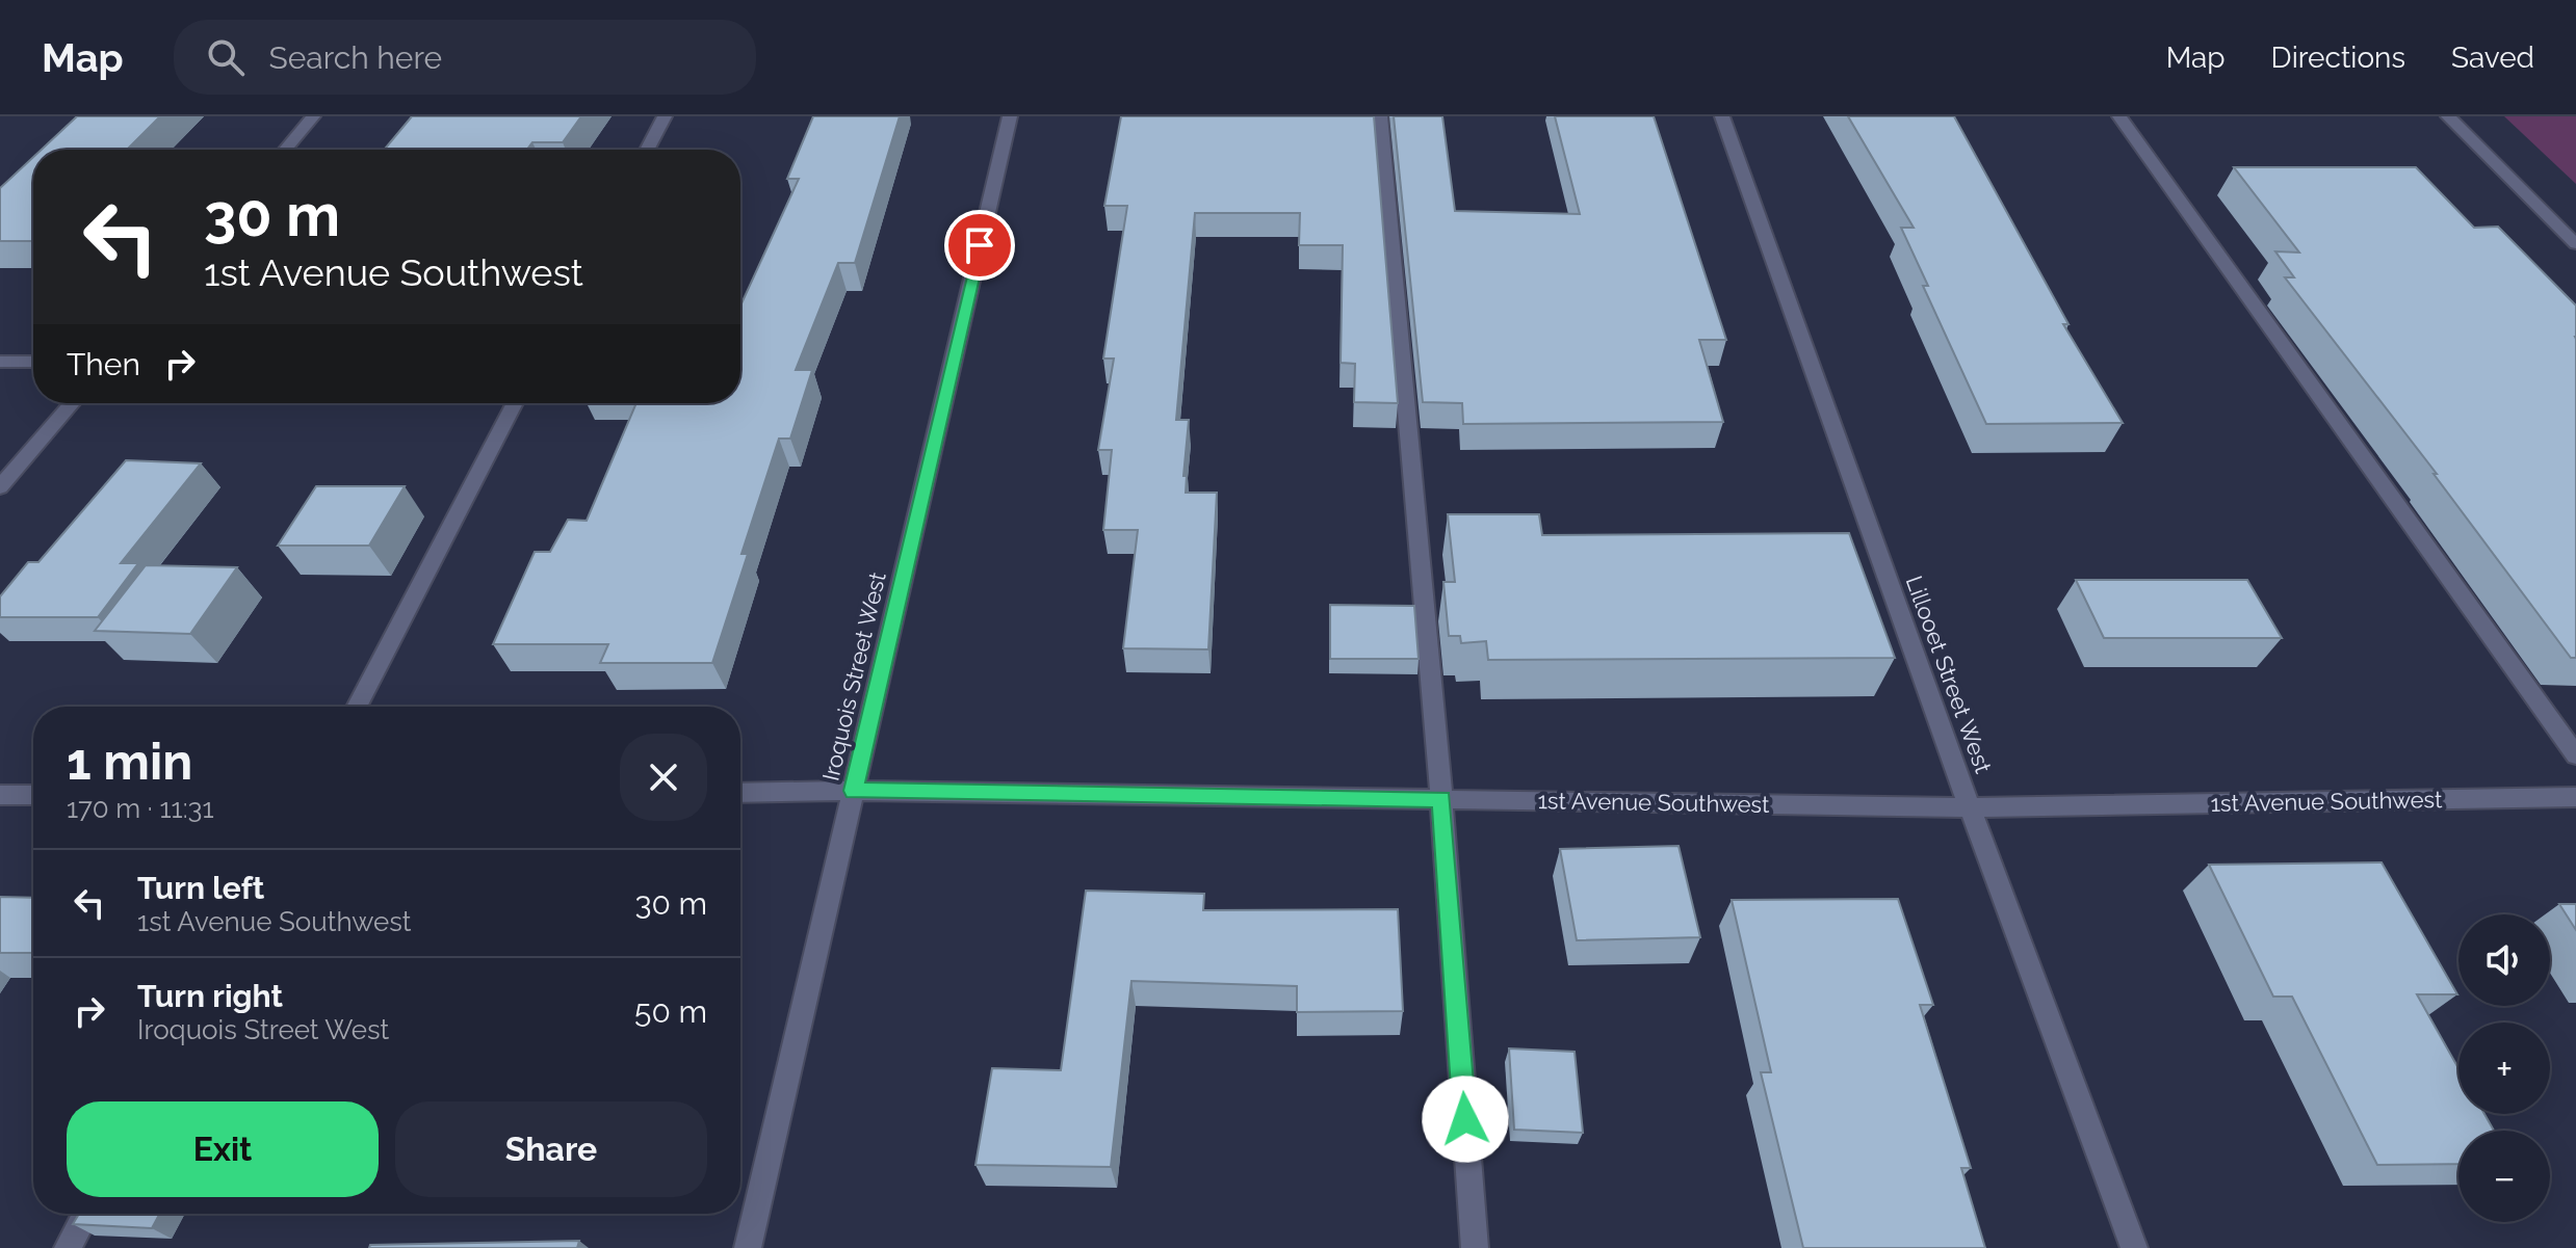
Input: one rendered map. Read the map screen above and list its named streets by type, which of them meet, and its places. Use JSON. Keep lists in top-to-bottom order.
{
  "streets": {
    "street": ["Lillooet Street West", "Iroquois Street West", "1st Avenue Southwest"]
  },
  "crossings": [
    ["Lillooet Street West", "1st Avenue Southwest"],
    ["Iroquois Street West", "1st Avenue Southwest"]
  ],
  "page": {
    "header": "Map",
    "search": "Search here",
    "nav": ["Map", "Directions", "Saved"],
    "turn": ["30 m", "1st Avenue Southwest"],
    "then": "Then",
    "heading": ["1 min", "170 m · 11:31"],
    "list": [
      {
        "name": "Turn left",
        "note": "1st Avenue Southwest",
        "value": "30 m"
      },
      {
        "name": "Turn right",
        "note": "Iroquois Street West",
        "value": "50 m"
      }
    ],
    "map_buttons": ["+", "−"],
    "buttons": ["Exit", "Share"]
  }
}
